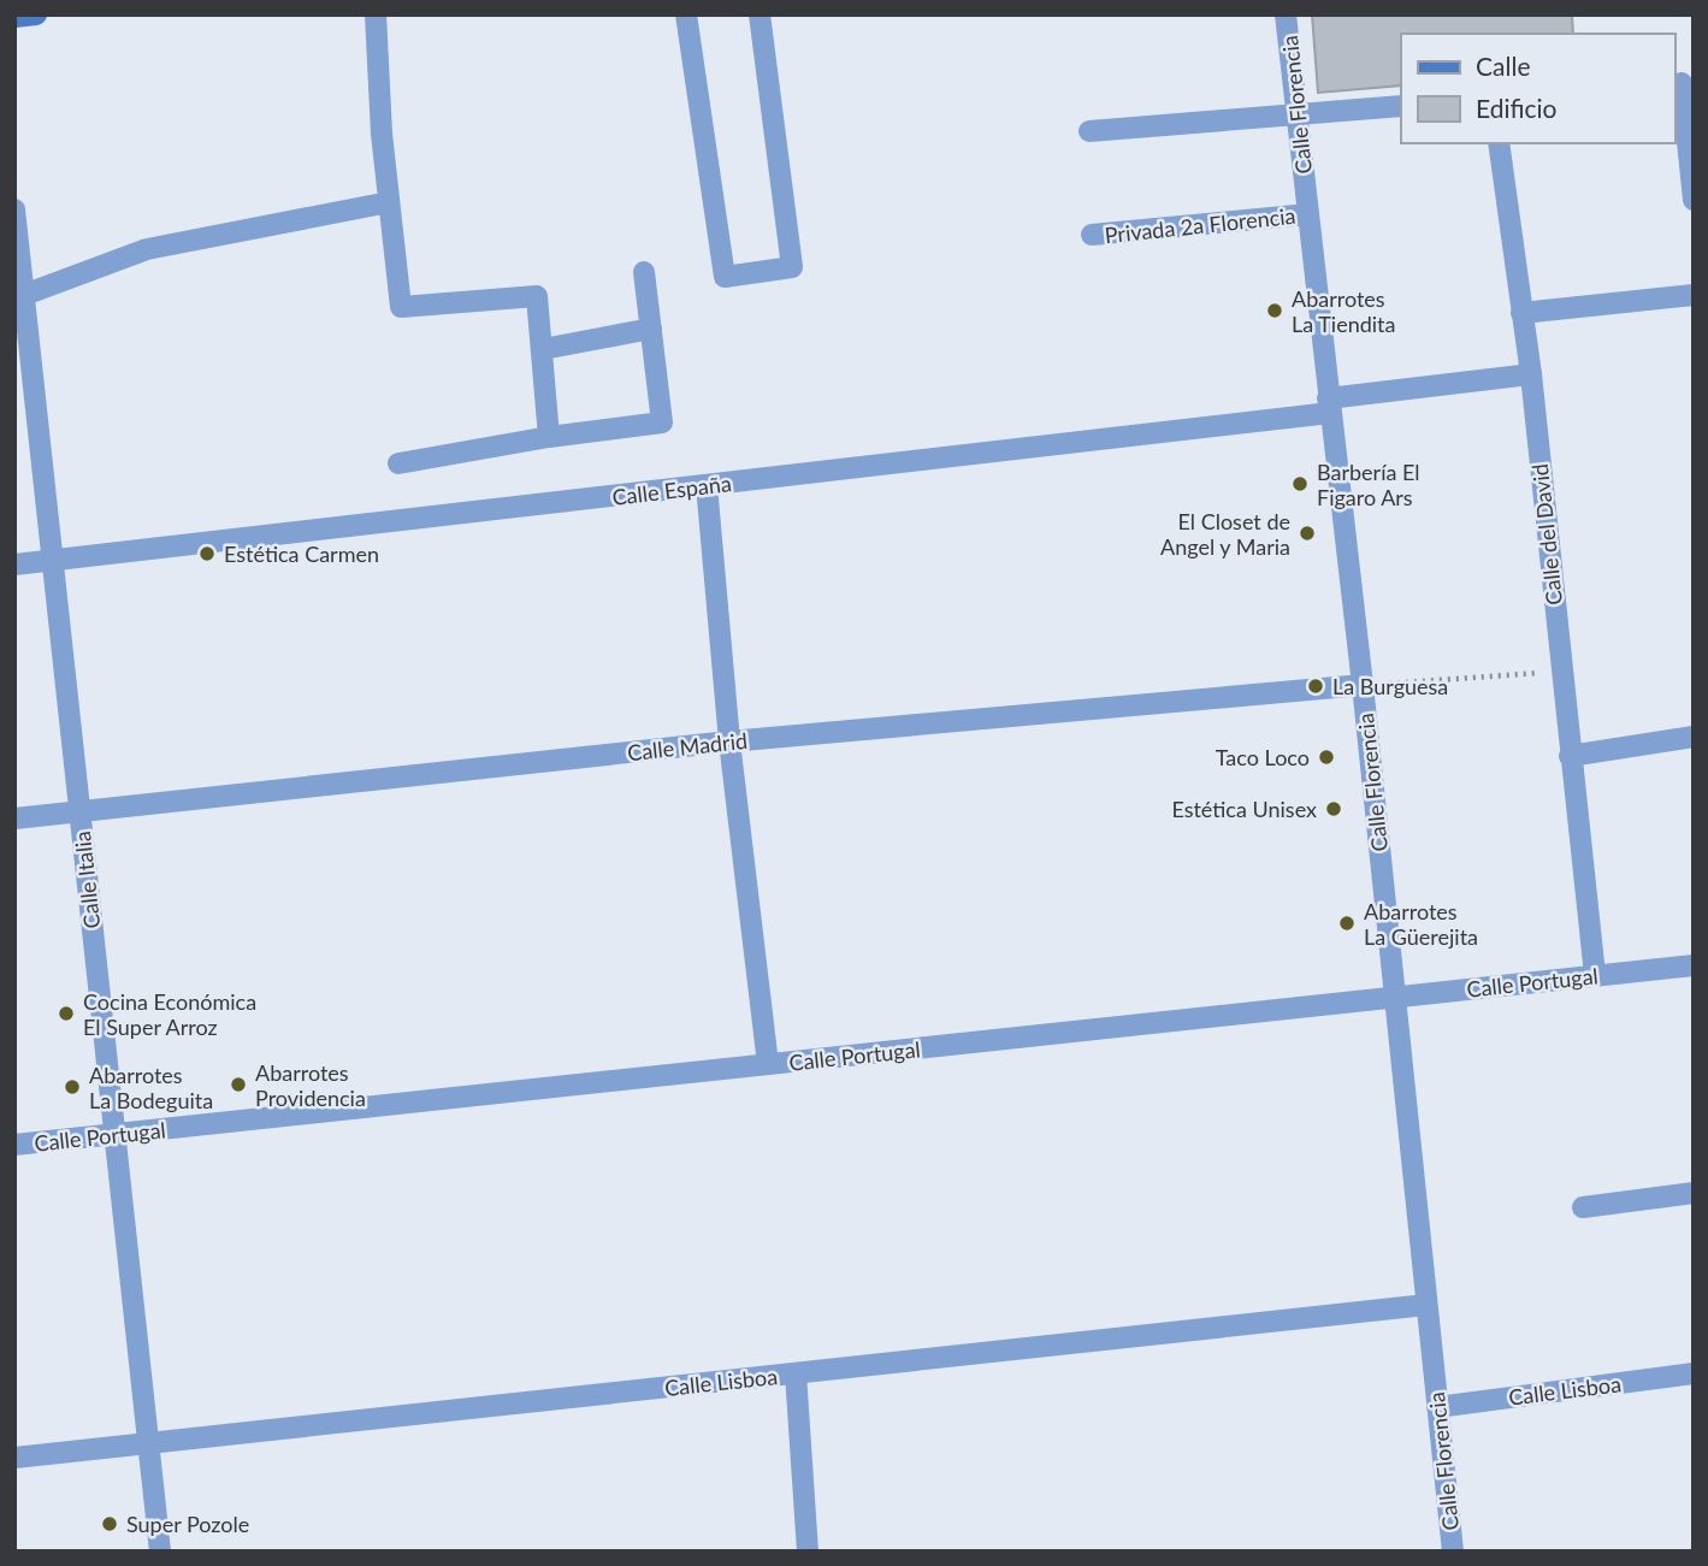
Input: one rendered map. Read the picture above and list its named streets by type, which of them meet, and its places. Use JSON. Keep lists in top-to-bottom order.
{
  "streets": {
    "street": [
      "Calle Florencia",
      "Privada 2a Florencia",
      "Calle España",
      "Calle del David",
      "Calle Madrid",
      "Calle Italia",
      "Calle Portugal",
      "Calle Lisboa"
    ]
  },
  "crossings": [
    ["Calle Florencia", "Privada 2a Florencia"],
    ["Calle Florencia", "Calle España"],
    ["Calle Florencia", "Calle Madrid"],
    ["Calle Florencia", "Calle Portugal"],
    ["Calle Florencia", "Calle Lisboa"],
    ["Calle España", "Calle del David"],
    ["Calle España", "Calle Italia"],
    ["Calle del David", "Calle Portugal"],
    ["Calle Madrid", "Calle Italia"],
    ["Calle Italia", "Calle Portugal"],
    ["Calle Italia", "Calle Lisboa"]
  ],
  "places": [
    "Abarrotes La Tiendita",
    "Barbería El Figaro Ars",
    "El Closet de Angel y Maria",
    "Estética Carmen",
    "La Burguesa",
    "Taco Loco",
    "Estética Unisex",
    "Abarrotes La Güerejita",
    "Cocina Económica El Super Arroz",
    "Abarrotes Providencia",
    "Abarrotes La Bodeguita",
    "Super Pozole"
  ],
  "legend": ["Calle", "Edificio"]
}
